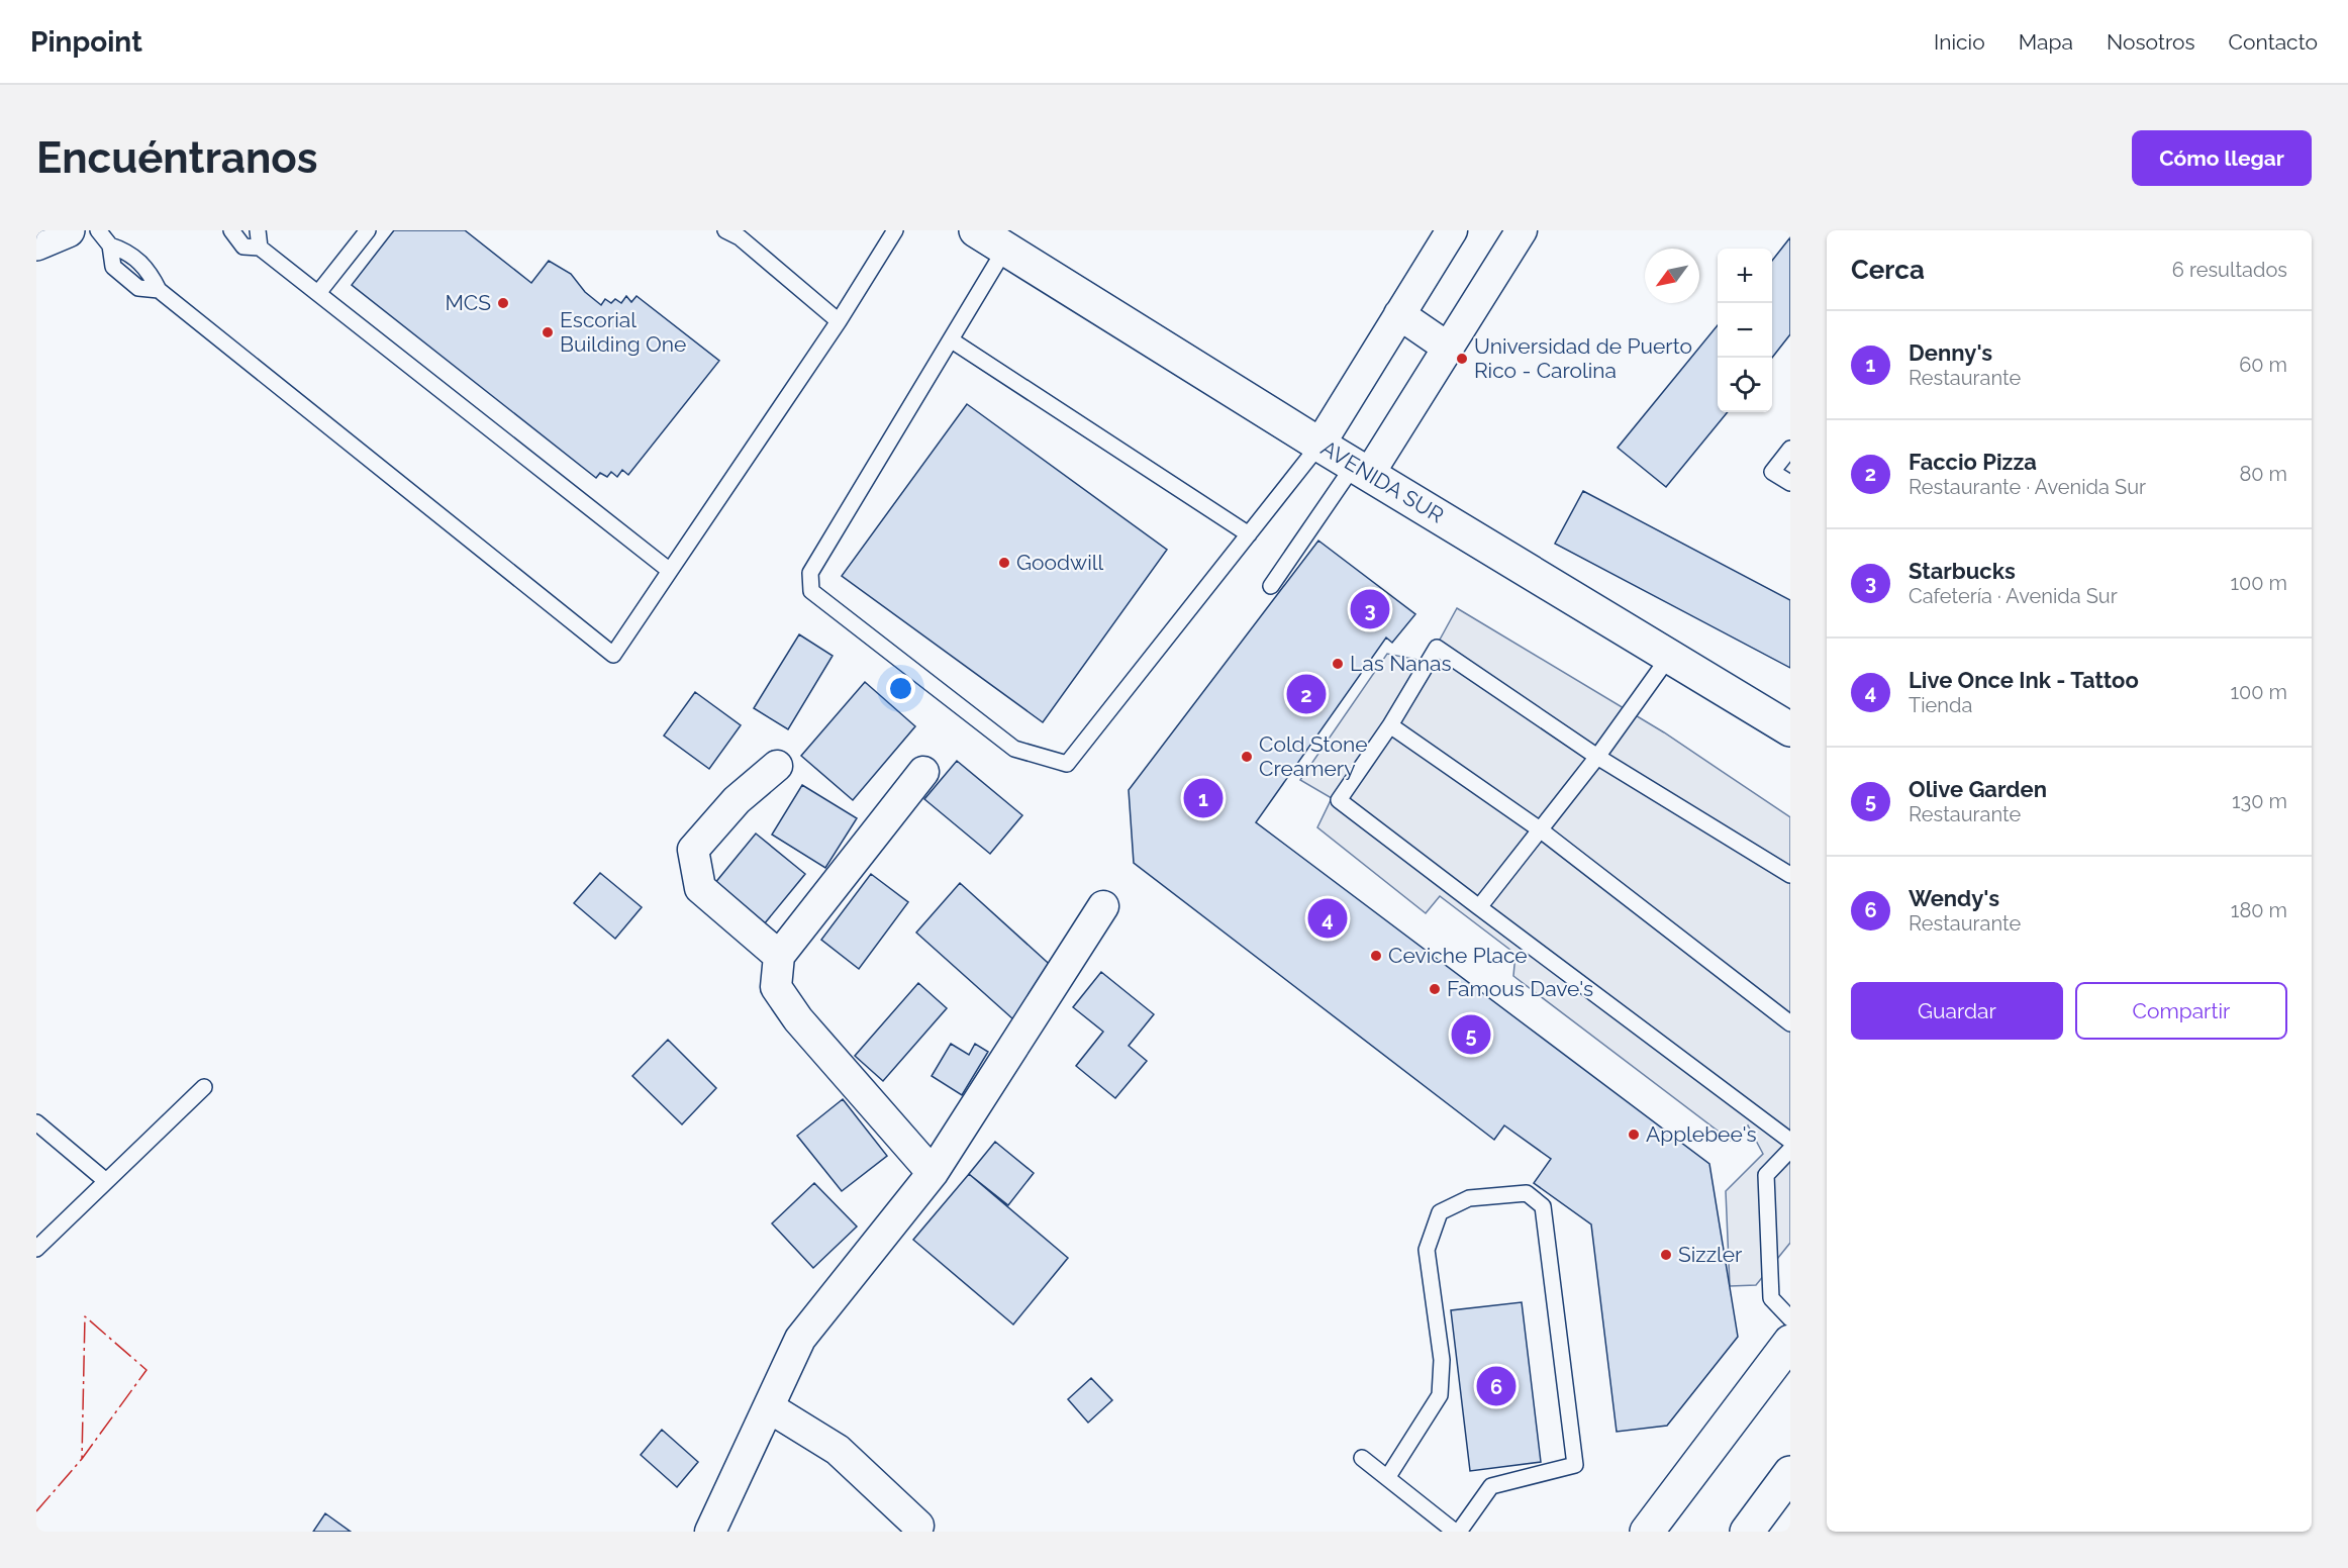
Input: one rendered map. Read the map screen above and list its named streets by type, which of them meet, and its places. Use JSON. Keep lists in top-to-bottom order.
{
  "streets": {
    "street": ["AVENIDA SUR"]
  },
  "places": [
    "MCS",
    "Escorial Building One",
    "Universidad de Puerto Rico - Carolina",
    "Goodwill",
    "Las Nanas",
    "Cold Stone Creamery",
    "Ceviche Place",
    "Famous Dave's",
    "Applebee's",
    "Sizzler"
  ],
  "north": "bottom left",
  "page": {
    "header": "Pinpoint",
    "nav": [
      "Inicio",
      "Mapa",
      "Nosotros",
      "Contacto"
    ],
    "buttons": [
      "Cómo llegar",
      ["Guardar", "Compartir"]
    ],
    "title": "Encuéntranos",
    "heading": ["Cerca", "6 resultados"],
    "map_buttons": ["+", "−"],
    "list": [
      {
        "mark": "1",
        "name": "Denny's",
        "note": "Restaurante",
        "value": "60 m"
      },
      {
        "mark": "2",
        "name": "Faccio Pizza",
        "note": "Restaurante · Avenida Sur",
        "value": "80 m"
      },
      {
        "mark": "3",
        "name": "Starbucks",
        "note": "Cafetería · Avenida Sur",
        "value": "100 m"
      },
      {
        "mark": "4",
        "name": "Live Once Ink - Tattoo",
        "note": "Tienda",
        "value": "100 m"
      },
      {
        "mark": "5",
        "name": "Olive Garden",
        "note": "Restaurante",
        "value": "130 m"
      },
      {
        "mark": "6",
        "name": "Wendy's",
        "note": "Restaurante",
        "value": "180 m"
      }
    ],
    "pins": [
      "3",
      "2",
      "1",
      "4",
      "5",
      "6"
    ]
  }
}
